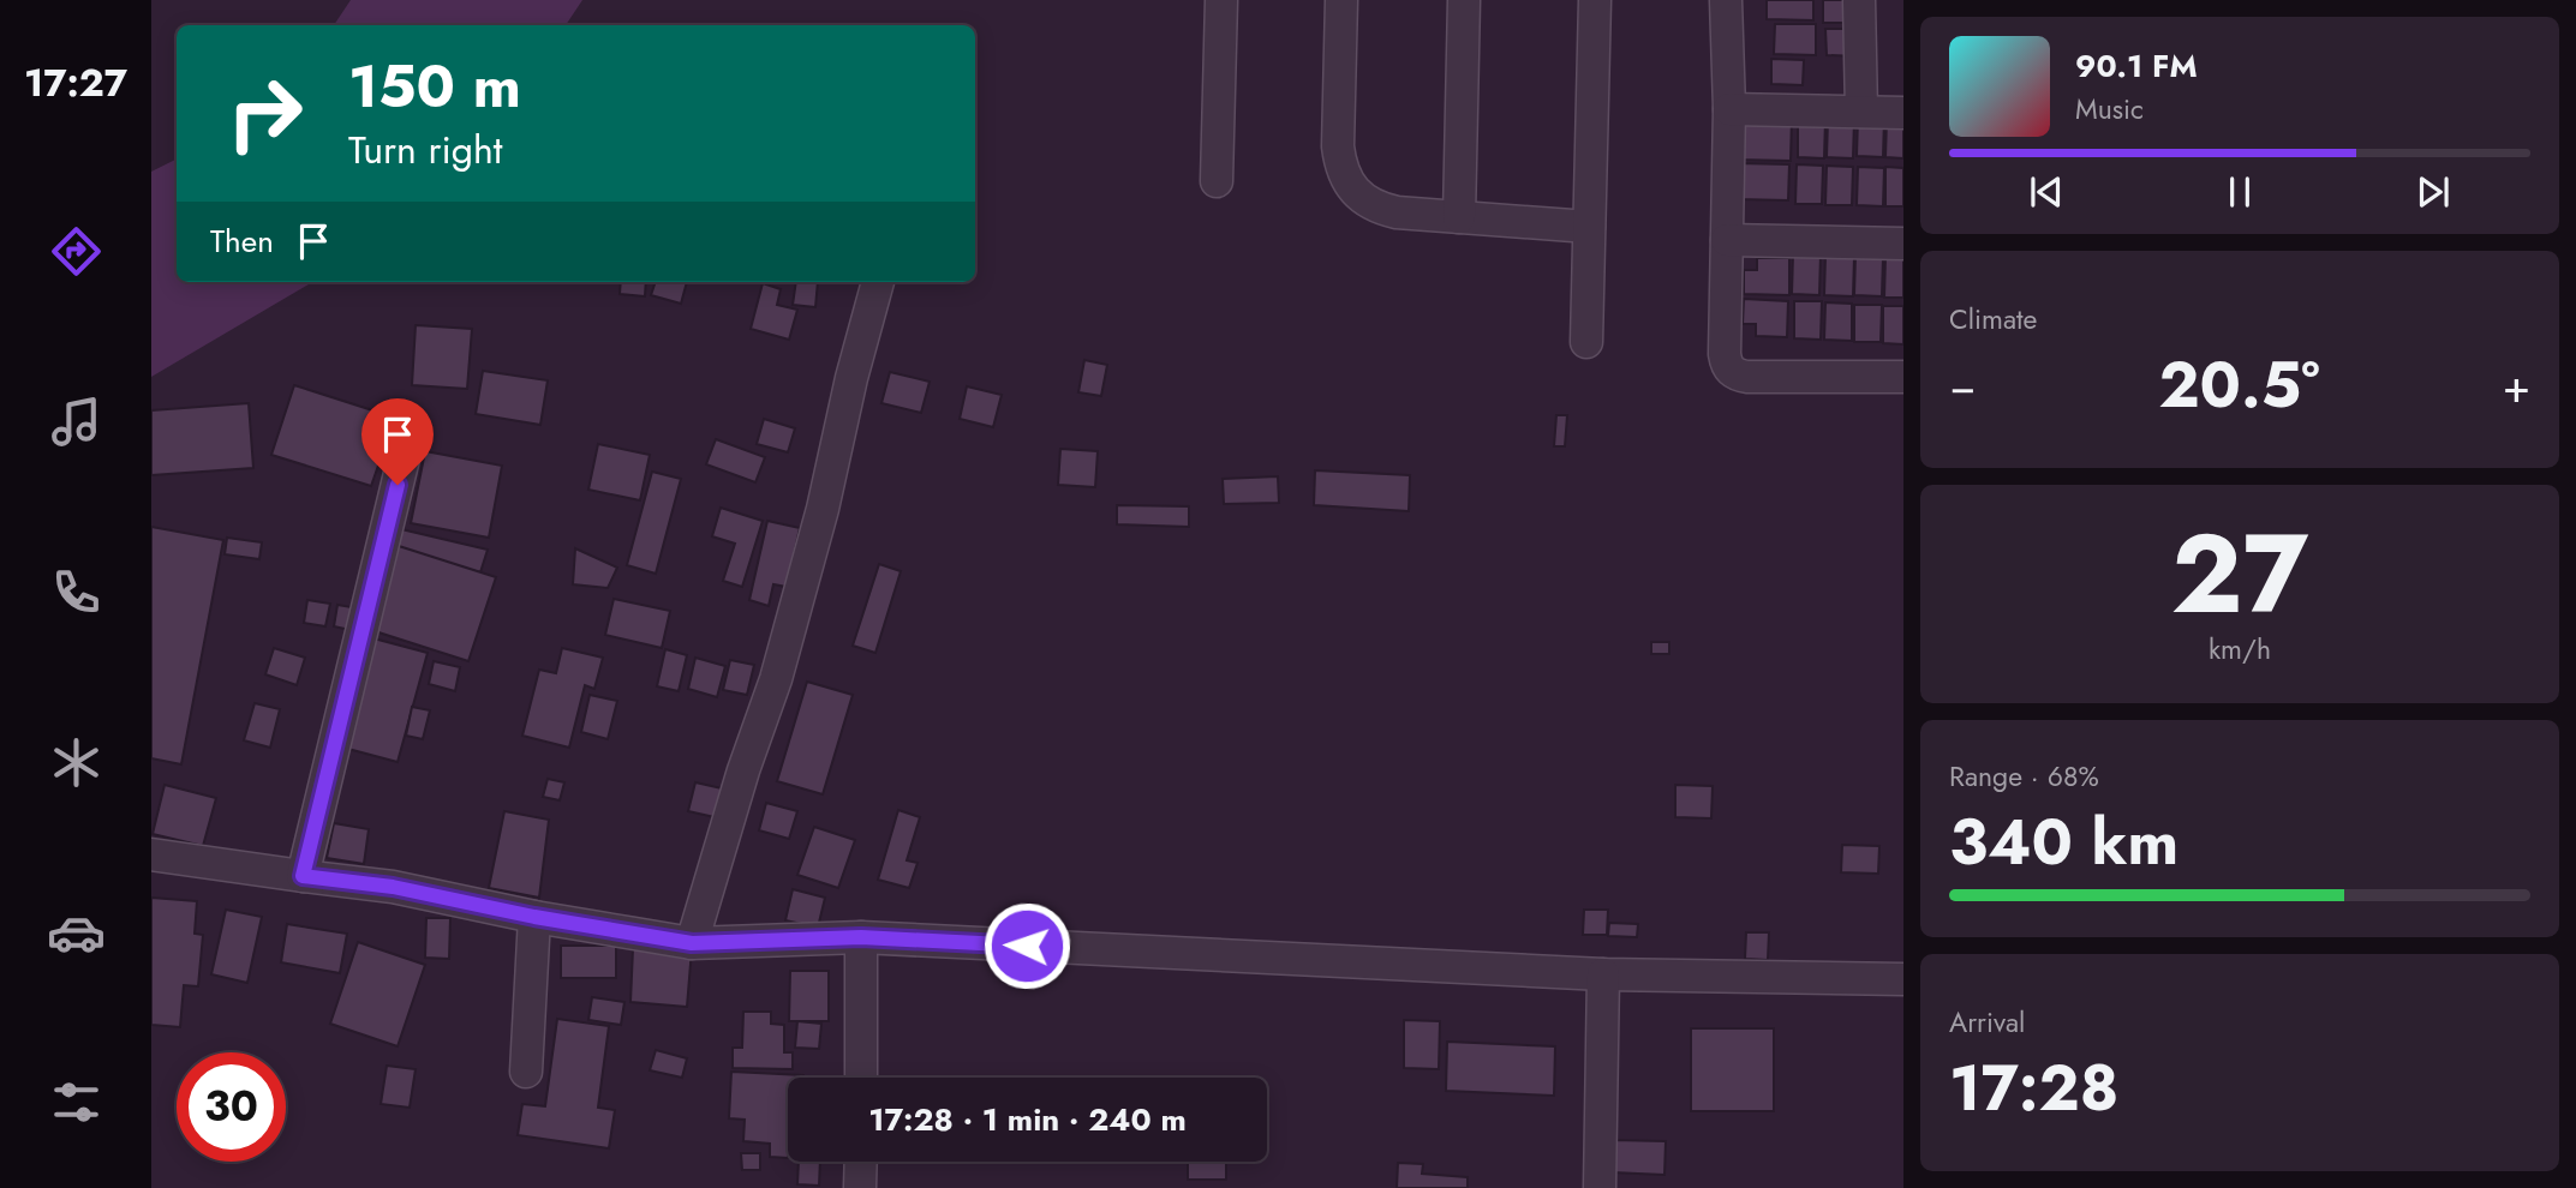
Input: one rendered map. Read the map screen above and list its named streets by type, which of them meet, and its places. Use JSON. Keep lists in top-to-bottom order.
{
  "page": {
    "tabs": "17:27",
    "turn": ["150 m", "Turn right"],
    "song": ["90.1 FM", "Music"],
    "then": "Then",
    "tile": [
      "Climate",
      ["27", "km/h"],
      ["Range · 68%", "340 km"],
      ["Arrival", "17:28"]
    ],
    "heat": ["−", "20.5°", "+"],
    "limit": "30",
    "trip": "17:28 · 1 min · 240 m"
  }
}
